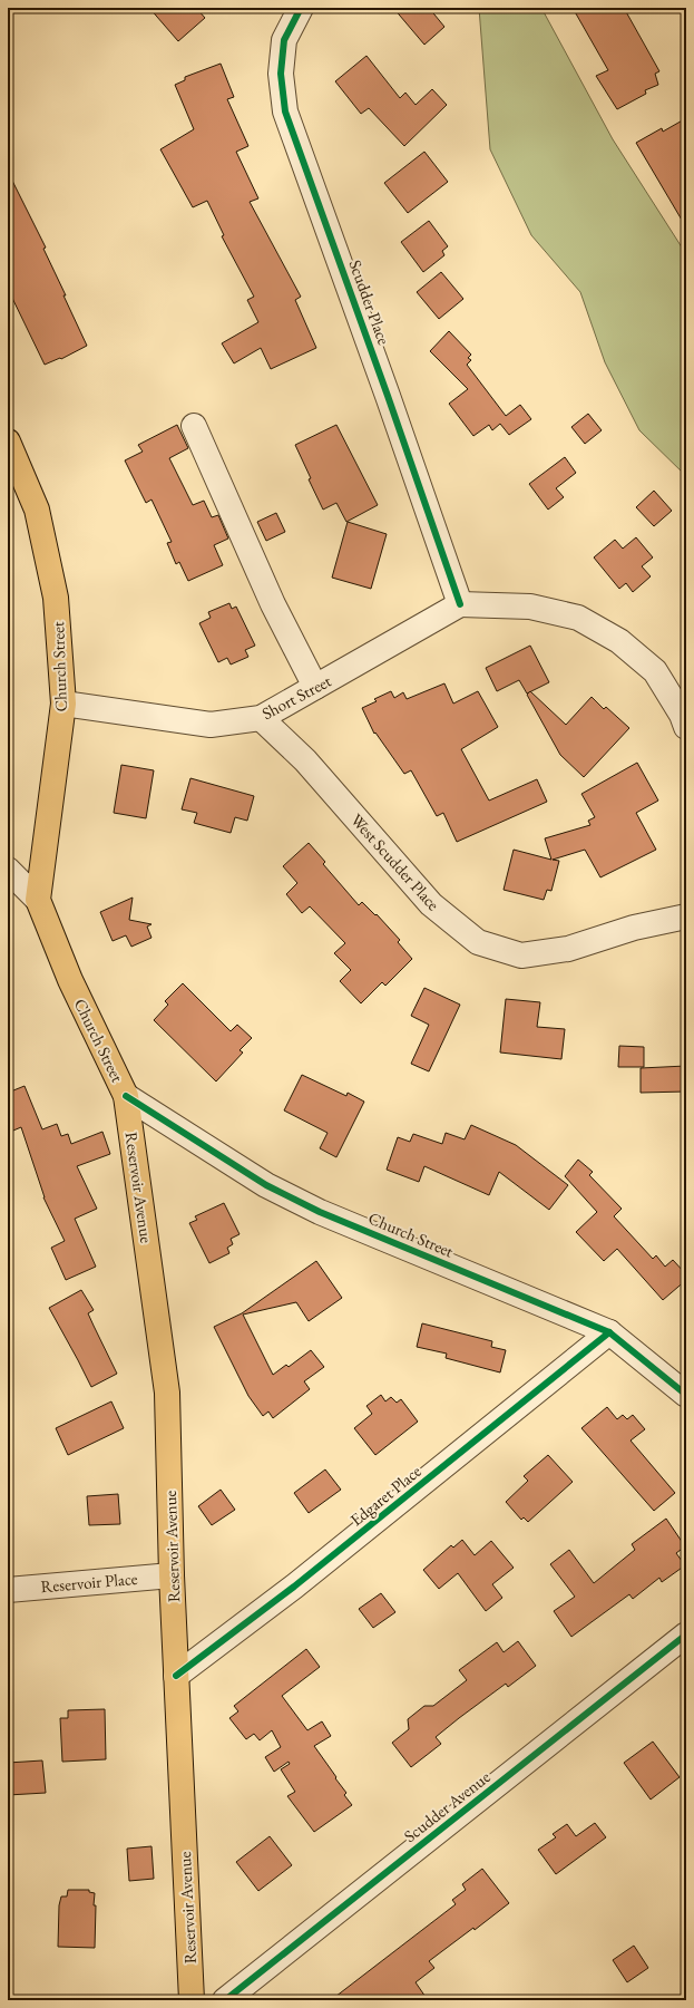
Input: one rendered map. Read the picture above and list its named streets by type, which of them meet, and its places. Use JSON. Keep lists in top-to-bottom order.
{
  "streets": {
    "main road": ["Church Street", "Reservoir Avenue"],
    "street": [
      "Scudder Place",
      "Short Street",
      "West Scudder Place",
      "Edgaret Place",
      "Reservoir Place",
      "Scudder Avenue"
    ]
  },
  "crossings": [
    ["Scudder Place", "Short Street"],
    ["Church Street", "Short Street"],
    ["Church Street", "Reservoir Avenue"],
    ["Church Street", "Edgaret Place"],
    ["Short Street", "West Scudder Place"],
    ["Reservoir Avenue", "Edgaret Place"],
    ["Reservoir Avenue", "Reservoir Place"]
  ]
}
